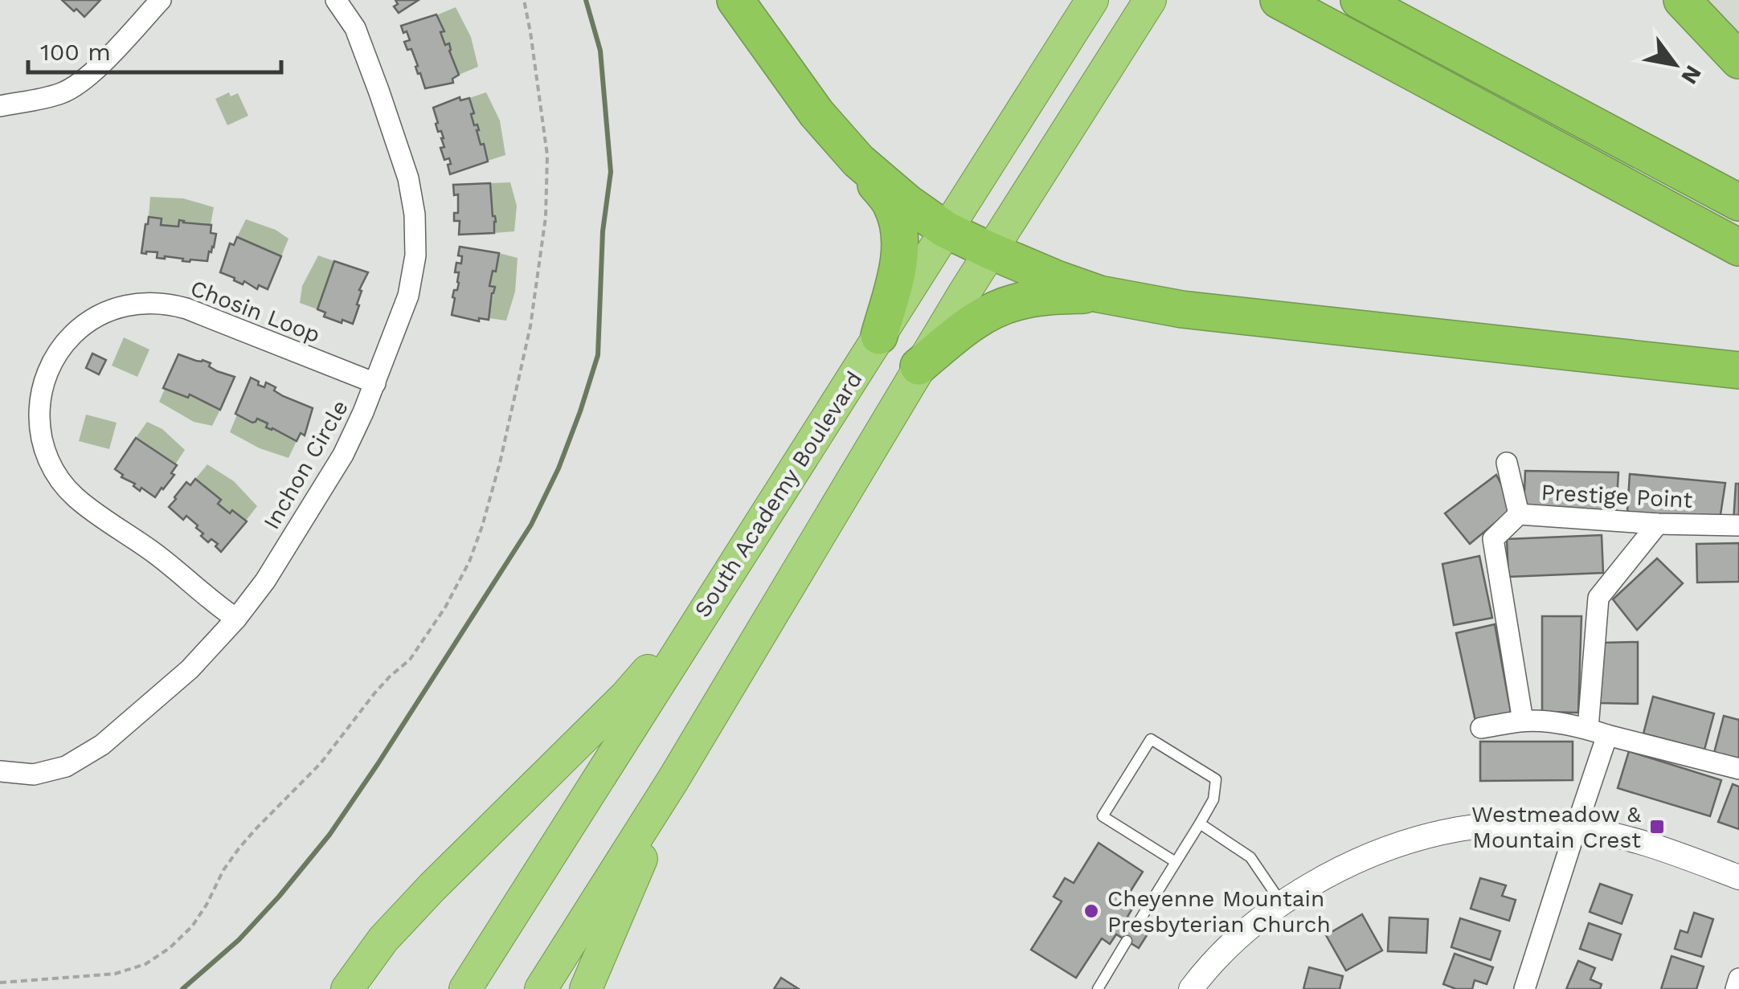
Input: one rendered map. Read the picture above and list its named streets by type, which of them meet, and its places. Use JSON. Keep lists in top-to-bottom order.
{
  "streets": {
    "highway": ["South Academy Boulevard"],
    "street": ["Chosin Loop", "Inchon Circle", "Prestige Point"]
  },
  "crossings": [
    ["Chosin Loop", "Inchon Circle"]
  ],
  "places": {
    "transit": ["Westmeadow & Mountain Crest"],
    "other": ["Cheyenne Mountain Presbyterian Church"]
  },
  "scale_bar": "100 m",
  "north": "bottom right"
}
